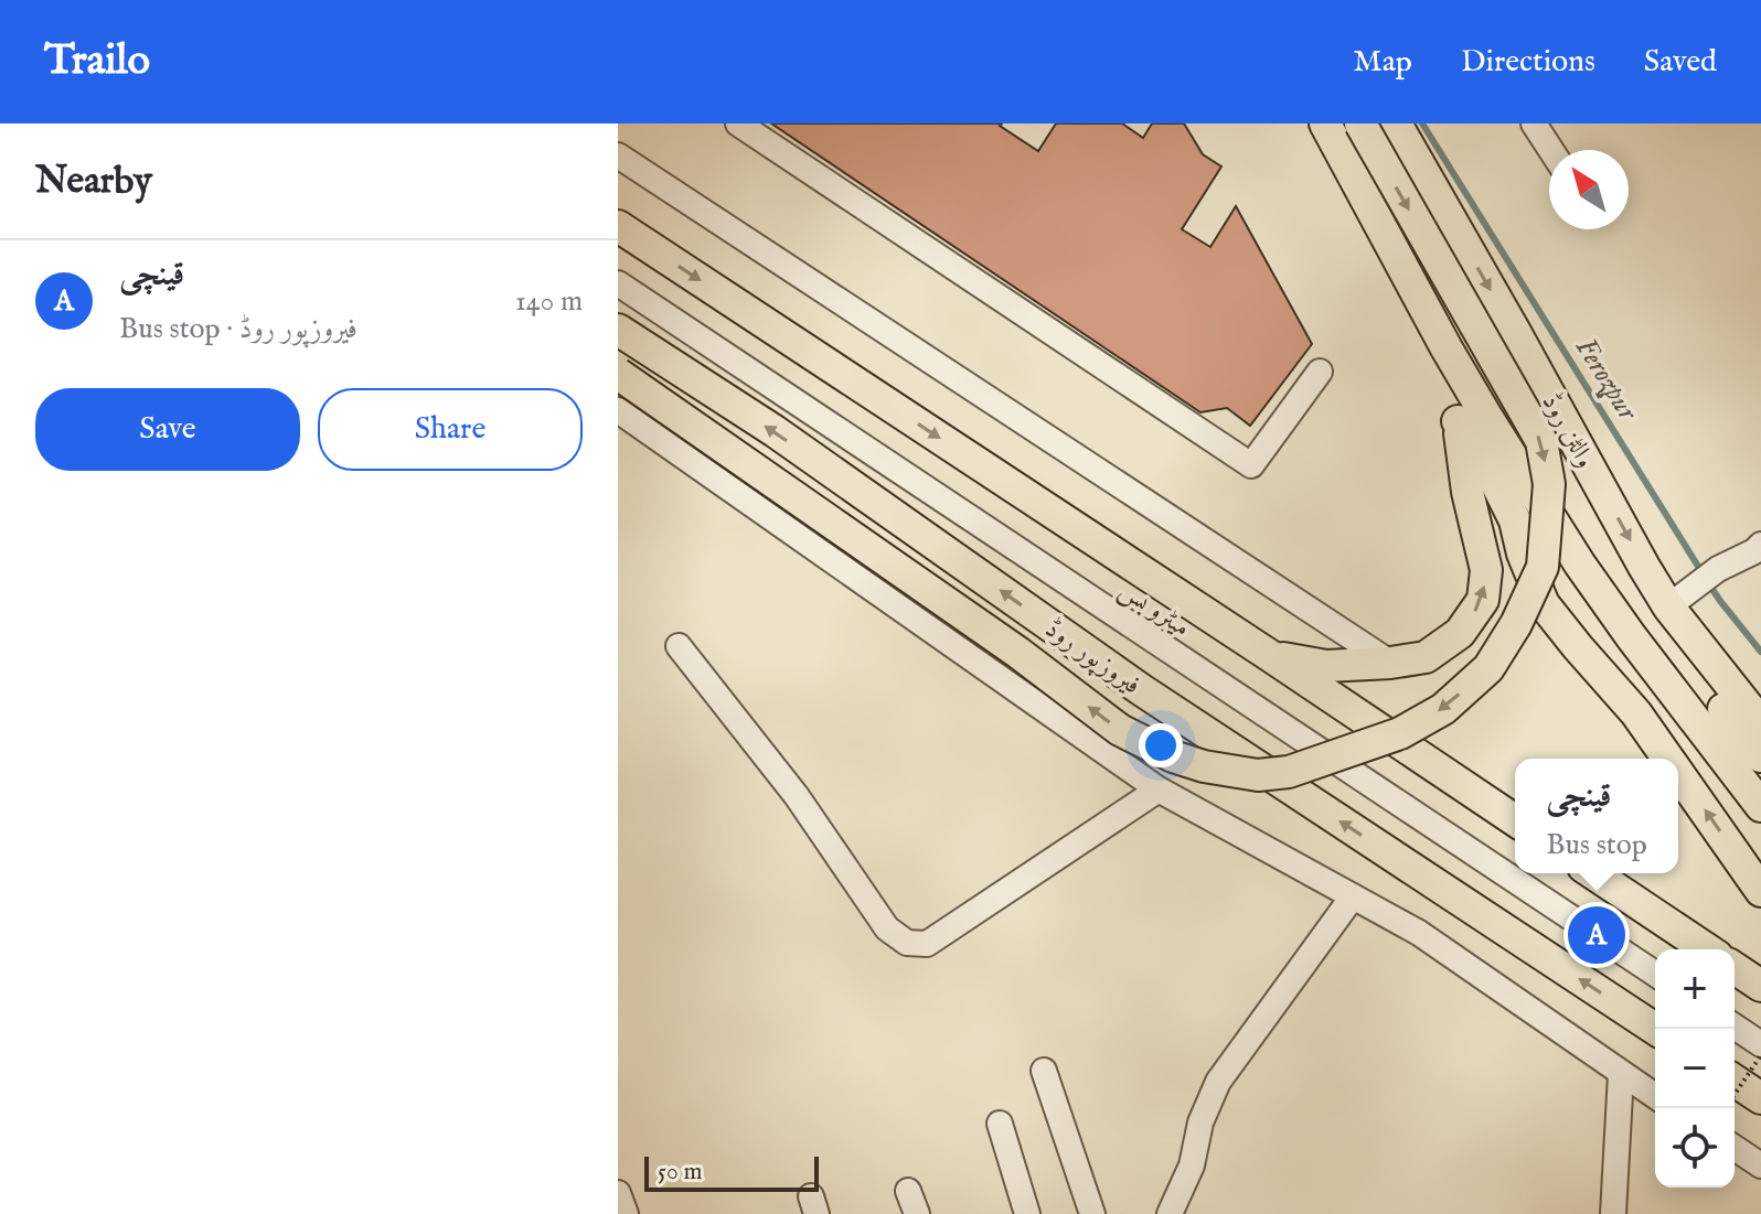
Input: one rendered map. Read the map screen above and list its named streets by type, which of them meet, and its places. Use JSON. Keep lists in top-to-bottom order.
{
  "streets": {
    "main road": ["والٹن روڈ", "فیروزپور روڈ"],
    "street": ["میٹرو بس"]
  },
  "water": ["Ferozpur"],
  "scale_bar": "50 m",
  "north": "top left",
  "page": {
    "header": "Trailo",
    "nav": ["Map", "Directions", "Saved"],
    "heading": "Nearby",
    "list": [
      {
        "mark": "A",
        "name": "قینچی",
        "note": "Bus stop · فیروزپور روڈ",
        "value": "140 m"
      }
    ],
    "buttons": ["Save", "Share"],
    "popup": ["قینچی", "Bus stop"],
    "pins": "A",
    "map_buttons": ["+", "−"],
    "scale": "50 m"
  }
}
